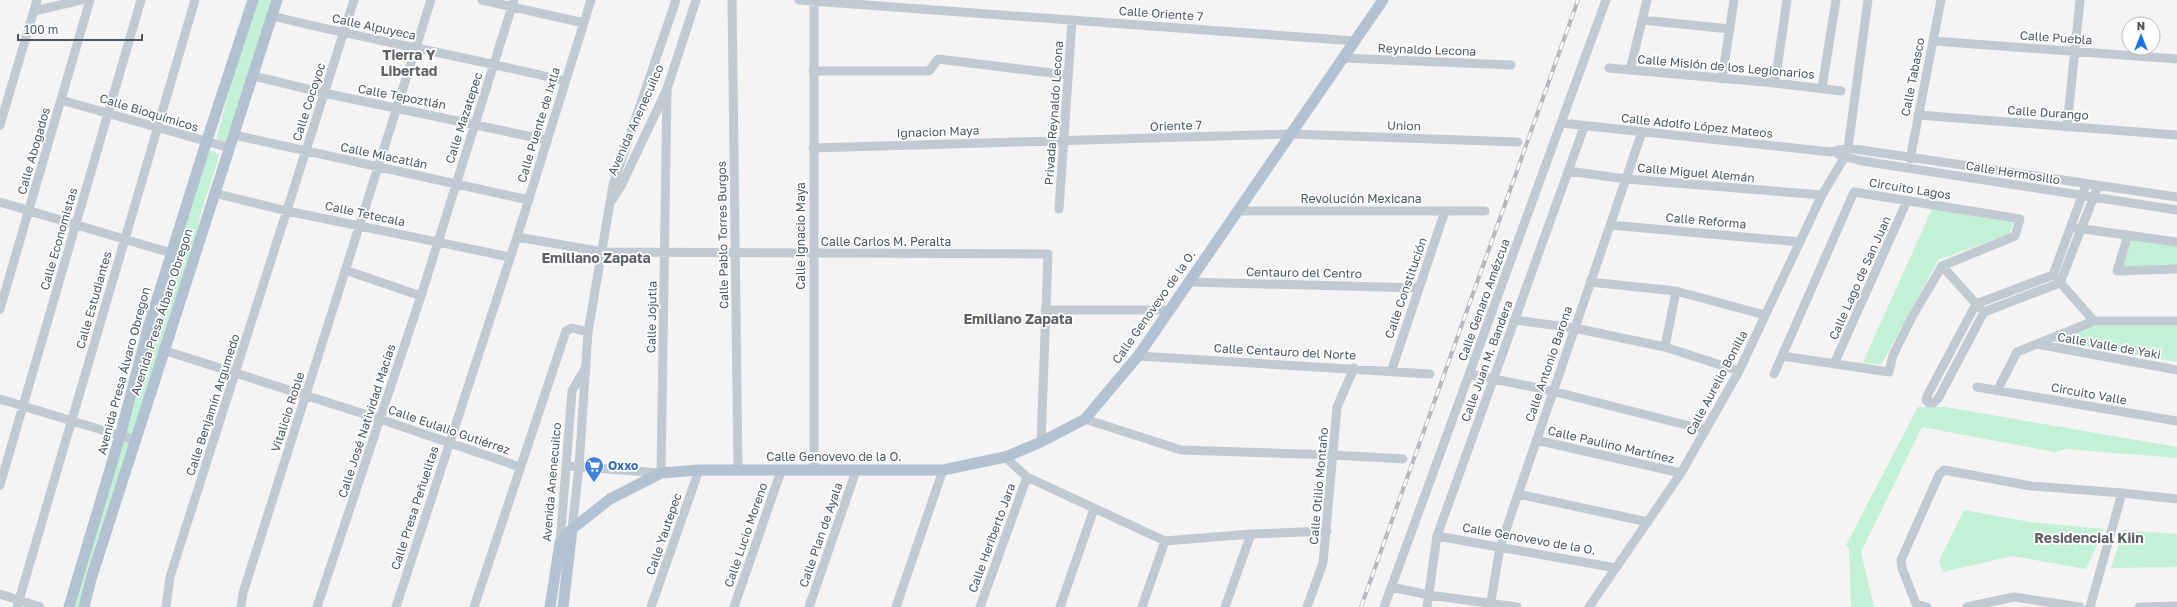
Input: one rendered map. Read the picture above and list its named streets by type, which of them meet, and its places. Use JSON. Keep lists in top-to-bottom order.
{
  "streets": {
    "main road": [
      "Avenida Anenecuilco",
      "Calle Genovevo de la O.",
      "Avenida Presa Álbaro Obregon",
      "Avenida Presa Álvaro Obregon"
    ],
    "street": [
      "Calle Oriente 7",
      "Calle Alpuyeca",
      "Calle Puebla",
      "Reynaldo Lecona",
      "Calle Misión de los Legionarios",
      "Calle Tabasco",
      "Calle Tepoztlán",
      "Calle Cocoyoc",
      "Calle Bioquímicos",
      "Privada Reynaldo Lecona",
      "Calle Durango",
      "Calle Mazatepec",
      "Calle Puente de Ixtla",
      "Oriente 7",
      "Union",
      "Calle Adolfo López Mateos",
      "Ignacion Maya",
      "Calle Abogados",
      "Calle Miacatlán",
      "Calle Miguel Alemán",
      "Calle Hermosillo",
      "Circuito Lagos",
      "Revolución Mexicana",
      "Calle Tetecala",
      "Calle Reforma",
      "Calle Pablo Torres Burgos",
      "Calle Ignacio Maya",
      "Calle Economistas",
      "Calle Carlos M. Peralta",
      "Centauro del Centro",
      "Calle Lago de San Juan",
      "Calle Constitución",
      "Calle Estudiantes",
      "Calle Genaro Amézcua",
      "Calle Jojutla",
      "Calle Valle de Yaki",
      "Calle Centauro del Norte",
      "Calle Juan M. Bandera",
      "Calle Antonio Barona",
      "Calle Aurelio Bonilla",
      "Circuito Valle",
      "Calle Benjamín Argumedo",
      "Vitalicio Roble",
      "Calle José Natividad Macías",
      "Calle Eulalio Gutiérrez",
      "Calle Paulino Martínez",
      "Calle Otilio Montaño",
      "Calle Presa Peñuelitas",
      "Calle Yautepec",
      "Calle Lucio Moreno",
      "Calle Plan de Ayala",
      "Calle Heriberto Jara"
    ]
  },
  "crossings": [
    ["Calle Oriente 7", "Privada Reynaldo Lecona"],
    ["Calle Oriente 7", "Calle Ignacio Maya"],
    ["Calle Oriente 7", "Calle Genovevo de la O."],
    ["Calle Alpuyeca", "Calle Cocoyoc"],
    ["Calle Alpuyeca", "Calle Mazatepec"],
    ["Calle Alpuyeca", "Calle Puente de Ixtla"],
    ["Calle Alpuyeca", "Avenida Presa Álbaro Obregon"],
    ["Calle Alpuyeca", "Vitalicio Roble"],
    ["Calle Puebla", "Calle Tabasco"],
    ["Reynaldo Lecona", "Calle Genovevo de la O."],
    ["Calle Tabasco", "Calle Durango"],
    ["Calle Tabasco", "Calle Hermosillo"],
    ["Calle Tepoztlán", "Calle Cocoyoc"],
    ["Calle Tepoztlán", "Calle Mazatepec"],
    ["Calle Tepoztlán", "Calle Puente de Ixtla"],
    ["Calle Tepoztlán", "Avenida Presa Álbaro Obregon"],
    ["Calle Tepoztlán", "Vitalicio Roble"],
    ["Calle Cocoyoc", "Calle Miacatlán"],
    ["Calle Cocoyoc", "Calle Tetecala"],
    ["Calle Cocoyoc", "Calle Benjamín Argumedo"],
    ["Calle Bioquímicos", "Calle Abogados"],
    ["Calle Bioquímicos", "Calle Economistas"],
    ["Calle Bioquímicos", "Calle Estudiantes"],
    ["Calle Bioquímicos", "Avenida Presa Álbaro Obregon"],
    ["Calle Bioquímicos", "Avenida Presa Álvaro Obregon"],
    ["Privada Reynaldo Lecona", "Oriente 7"],
    ["Privada Reynaldo Lecona", "Ignacion Maya"],
    ["Calle Mazatepec", "Calle Miacatlán"],
    ["Calle Mazatepec", "Calle Tetecala"],
    ["Calle Mazatepec", "Calle José Natividad Macías"],
    ["Avenida Anenecuilco", "Calle Carlos M. Peralta"],
    ["Avenida Anenecuilco", "Calle Genovevo de la O."],
    ["Avenida Anenecuilco", "Calle Jojutla"],
    ["Calle Puente de Ixtla", "Calle Miacatlán"],
    ["Calle Puente de Ixtla", "Calle Tetecala"],
    ["Calle Puente de Ixtla", "Calle Carlos M. Peralta"],
    ["Calle Puente de Ixtla", "Calle Presa Peñuelitas"],
    ["Oriente 7", "Union"],
    ["Oriente 7", "Ignacion Maya"],
    ["Oriente 7", "Calle Genovevo de la O."],
    ["Union", "Calle Genovevo de la O."],
    ["Calle Adolfo López Mateos", "Calle Hermosillo"],
    ["Calle Adolfo López Mateos", "Calle Genaro Amézcua"],
    ["Calle Adolfo López Mateos", "Calle Juan M. Bandera"],
    ["Calle Adolfo López Mateos", "Calle Antonio Barona"],
    ["Calle Adolfo López Mateos", "Calle Aurelio Bonilla"],
    ["Ignacion Maya", "Calle Ignacio Maya"],
    ["Calle Miacatlán", "Avenida Presa Álbaro Obregon"],
    ["Calle Miacatlán", "Vitalicio Roble"],
    ["Calle Miguel Alemán", "Calle Juan M. Bandera"],
    ["Calle Miguel Alemán", "Calle Antonio Barona"],
    ["Calle Miguel Alemán", "Calle Aurelio Bonilla"],
    ["Calle Hermosillo", "Calle Aurelio Bonilla"],
    ["Circuito Lagos", "Calle Lago de San Juan"],
    ["Revolución Mexicana", "Calle Constitución"],
    ["Revolución Mexicana", "Calle Genovevo de la O."],
    ["Calle Tetecala", "Avenida Presa Álbaro Obregon"],
    ["Calle Tetecala", "Calle Benjamín Argumedo"],
    ["Calle Tetecala", "Vitalicio Roble"],
    ["Calle Tetecala", "Calle José Natividad Macías"],
    ["Calle Tetecala", "Calle Presa Peñuelitas"],
    ["Calle Reforma", "Calle Antonio Barona"],
    ["Calle Reforma", "Calle Aurelio Bonilla"],
    ["Calle Pablo Torres Burgos", "Calle Carlos M. Peralta"],
    ["Calle Pablo Torres Burgos", "Calle Genovevo de la O."],
    ["Calle Ignacio Maya", "Calle Carlos M. Peralta"],
    ["Calle Ignacio Maya", "Calle Genovevo de la O."],
    ["Calle Carlos M. Peralta", "Calle Jojutla"],
    ["Centauro del Centro", "Calle Constitución"],
    ["Centauro del Centro", "Calle Genovevo de la O."],
    ["Calle Constitución", "Calle Centauro del Norte"],
    ["Calle Genovevo de la O.", "Calle Jojutla"],
    ["Calle Genovevo de la O.", "Calle Centauro del Norte"],
    ["Calle Genovevo de la O.", "Calle Juan M. Bandera"],
    ["Calle Genovevo de la O.", "Calle Antonio Barona"],
    ["Calle Genovevo de la O.", "Calle Aurelio Bonilla"],
    ["Calle Genovevo de la O.", "Calle Yautepec"],
    ["Calle Genovevo de la O.", "Calle Lucio Moreno"],
    ["Calle Genovevo de la O.", "Calle Plan de Ayala"],
    ["Avenida Presa Álbaro Obregon", "Calle Eulalio Gutiérrez"],
    ["Calle Centauro del Norte", "Calle Otilio Montaño"],
    ["Calle Antonio Barona", "Calle Paulino Martínez"],
    ["Calle Aurelio Bonilla", "Calle Paulino Martínez"],
    ["Calle Benjamín Argumedo", "Calle Eulalio Gutiérrez"],
    ["Vitalicio Roble", "Calle Eulalio Gutiérrez"],
    ["Calle José Natividad Macías", "Calle Eulalio Gutiérrez"],
    ["Calle Eulalio Gutiérrez", "Calle Presa Peñuelitas"]
  ],
  "districts": [
    "Tierra Y Libertad",
    "Emiliano Zapata",
    "Emiliano Zapata",
    "Residencial Kiin"
  ],
  "places": {
    "supermarket": ["Oxxo"]
  },
  "scale_bar": "100 m",
  "north": "top"
}
